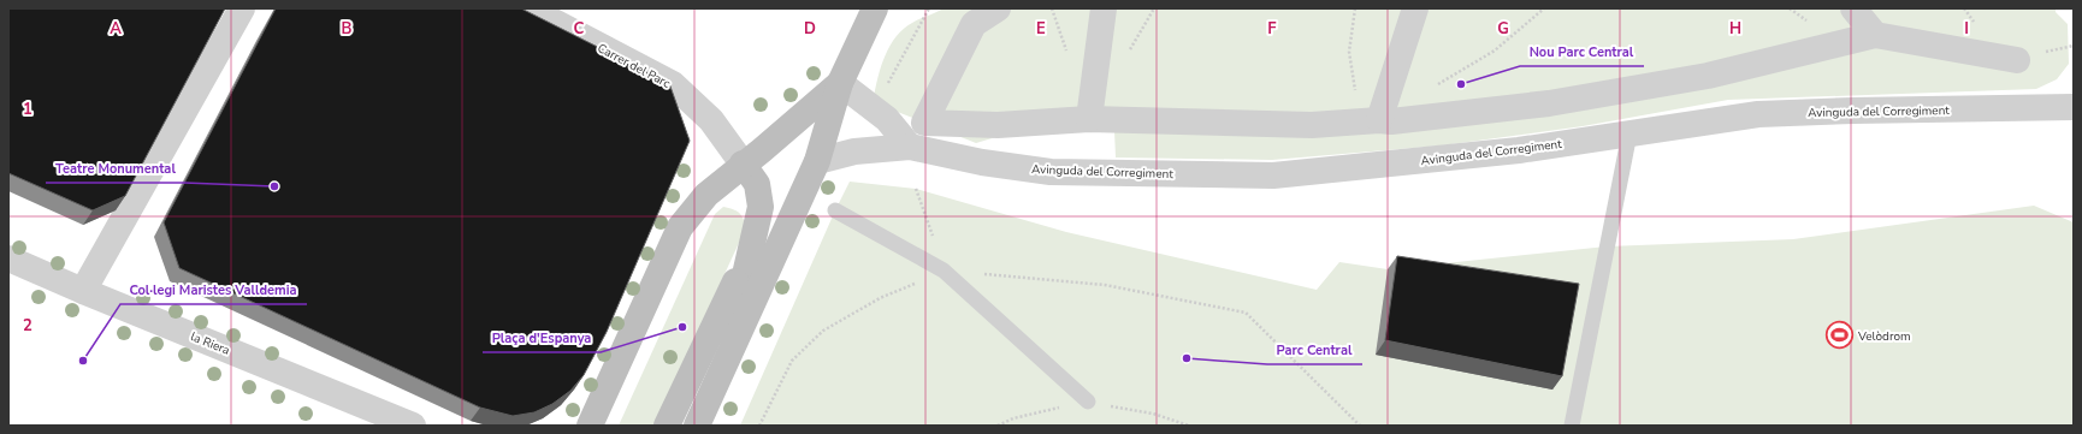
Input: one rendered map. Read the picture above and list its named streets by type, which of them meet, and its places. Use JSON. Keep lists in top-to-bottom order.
{
  "streets": {
    "street": ["Carrer del Parc", "Avinguda del Corregiment", "la Riera"]
  },
  "places": {
    "other": [
      "Nou Parc Central",
      "Teatre Monumental",
      "Plaça d'Espanya",
      "Parc Central",
      "Col·legi Maristes Valldemia"
    ],
    "sports": ["Velòdrom"]
  },
  "grid": {
    "columns": [
      "A",
      "B",
      "C",
      "D",
      "E",
      "F",
      "G",
      "H",
      "I"
    ],
    "rows": ["1", "2"]
  }
}
